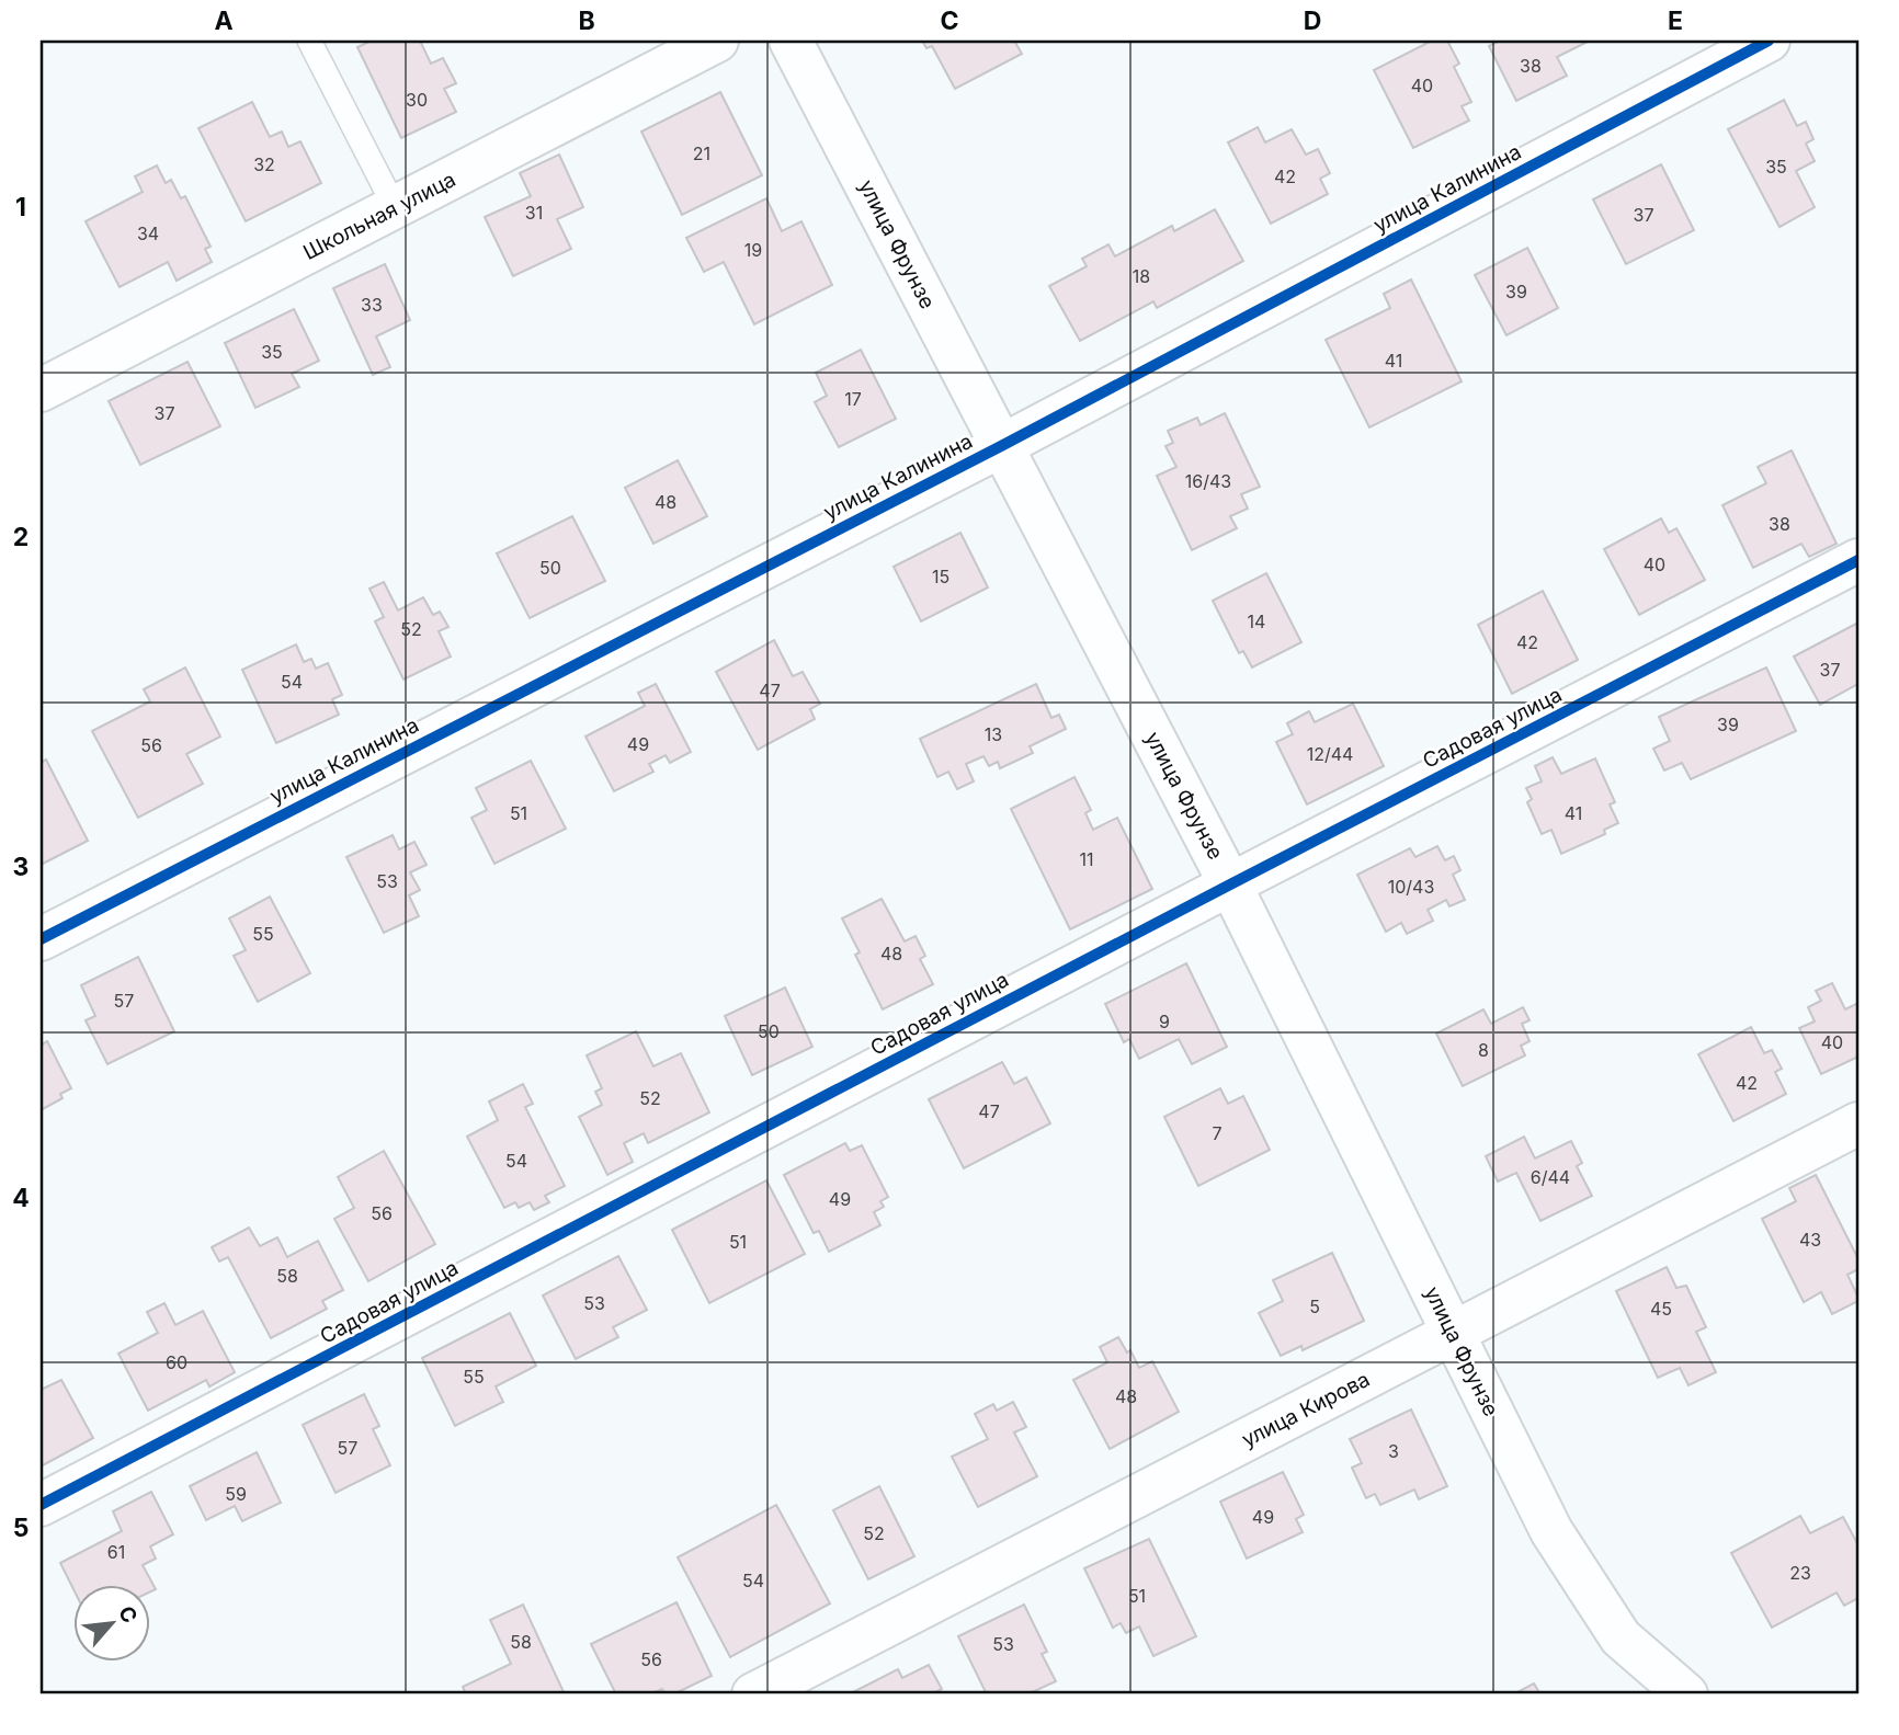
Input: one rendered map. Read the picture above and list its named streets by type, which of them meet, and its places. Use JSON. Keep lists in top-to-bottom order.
{
  "streets": {
    "street": [
      "улица Калинина",
      "Школьная улица",
      "улица Фрунзе",
      "Садовая улица",
      "улица Кирова"
    ]
  },
  "crossings": [
    ["улица Калинина", "улица Фрунзе"],
    ["улица Фрунзе", "Садовая улица"],
    ["улица Фрунзе", "улица Кирова"]
  ],
  "house_numbers": [
    "38",
    "40",
    "30",
    "21",
    "32",
    "35",
    "42",
    "31",
    "37",
    "34",
    "19",
    "18",
    "39",
    "33",
    "35",
    "41",
    "17",
    "37",
    "16/43",
    "48",
    "38",
    "40",
    "50",
    "15",
    "14",
    "52",
    "42",
    "37",
    "54",
    "47",
    "39",
    "13",
    "49",
    "56",
    "12/44",
    "51",
    "41",
    "11",
    "53",
    "10/43",
    "55",
    "48",
    "57",
    "9",
    "50",
    "40",
    "8",
    "42",
    "52",
    "47",
    "7",
    "54",
    "6/44",
    "49",
    "56",
    "43",
    "51",
    "58",
    "53",
    "5",
    "45",
    "60",
    "55",
    "48",
    "57",
    "3",
    "59",
    "49",
    "52",
    "61",
    "23",
    "54",
    "51",
    "58",
    "53",
    "56"
  ],
  "north": "top right",
  "grid": {
    "columns": [
      "A",
      "B",
      "C",
      "D",
      "E"
    ],
    "rows": [
      "1",
      "2",
      "3",
      "4",
      "5"
    ]
  }
}
